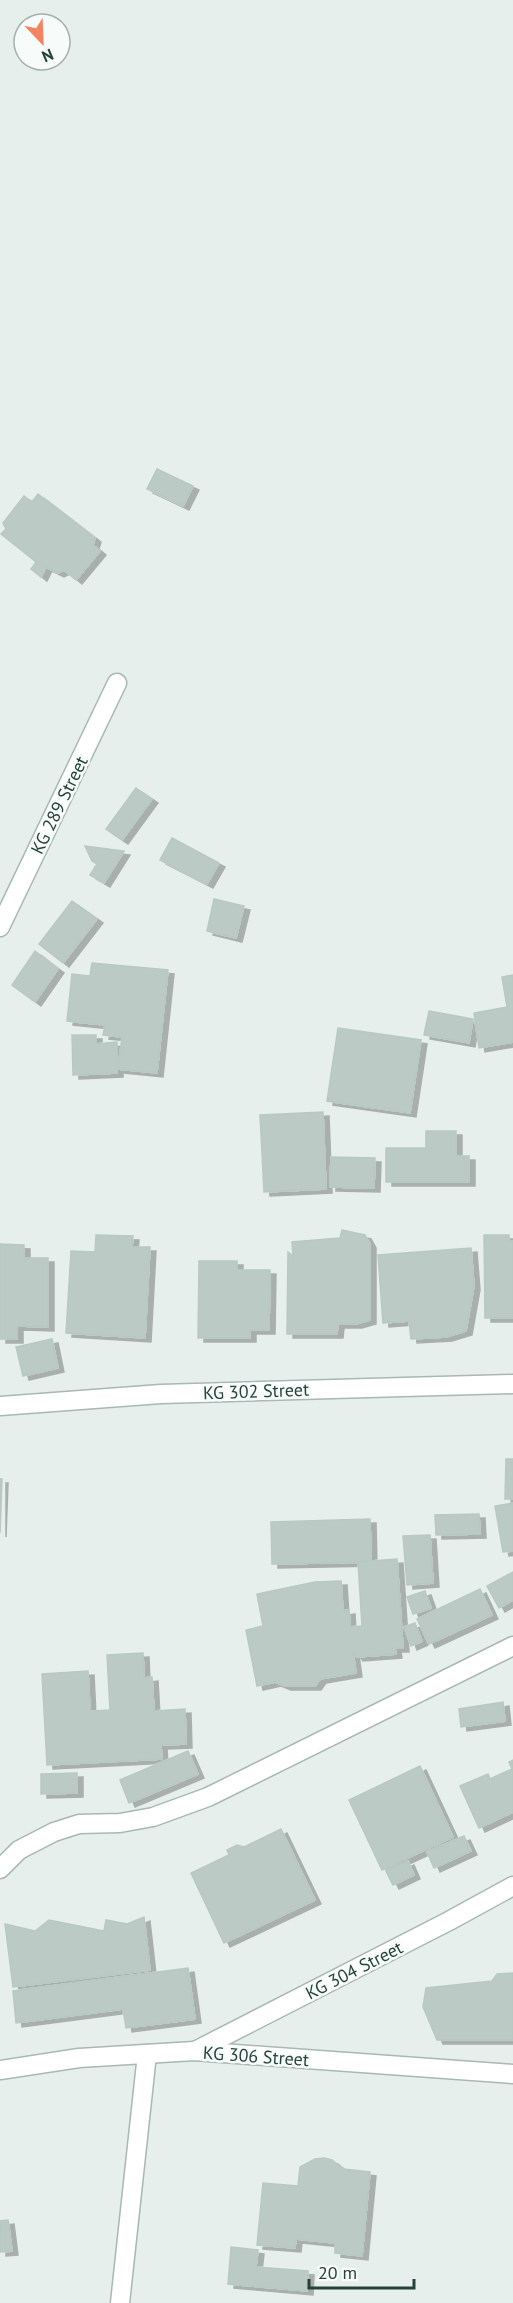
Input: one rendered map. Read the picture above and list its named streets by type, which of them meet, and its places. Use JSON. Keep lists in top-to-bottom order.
{
  "streets": {
    "street": [
      "KG 289 Street",
      "KG 302 Street",
      "KG 304 Street",
      "KG 306 Street"
    ]
  },
  "crossings": [
    ["KG 304 Street", "KG 306 Street"]
  ],
  "scale_bar": "20 m",
  "north": "bottom right"
}
